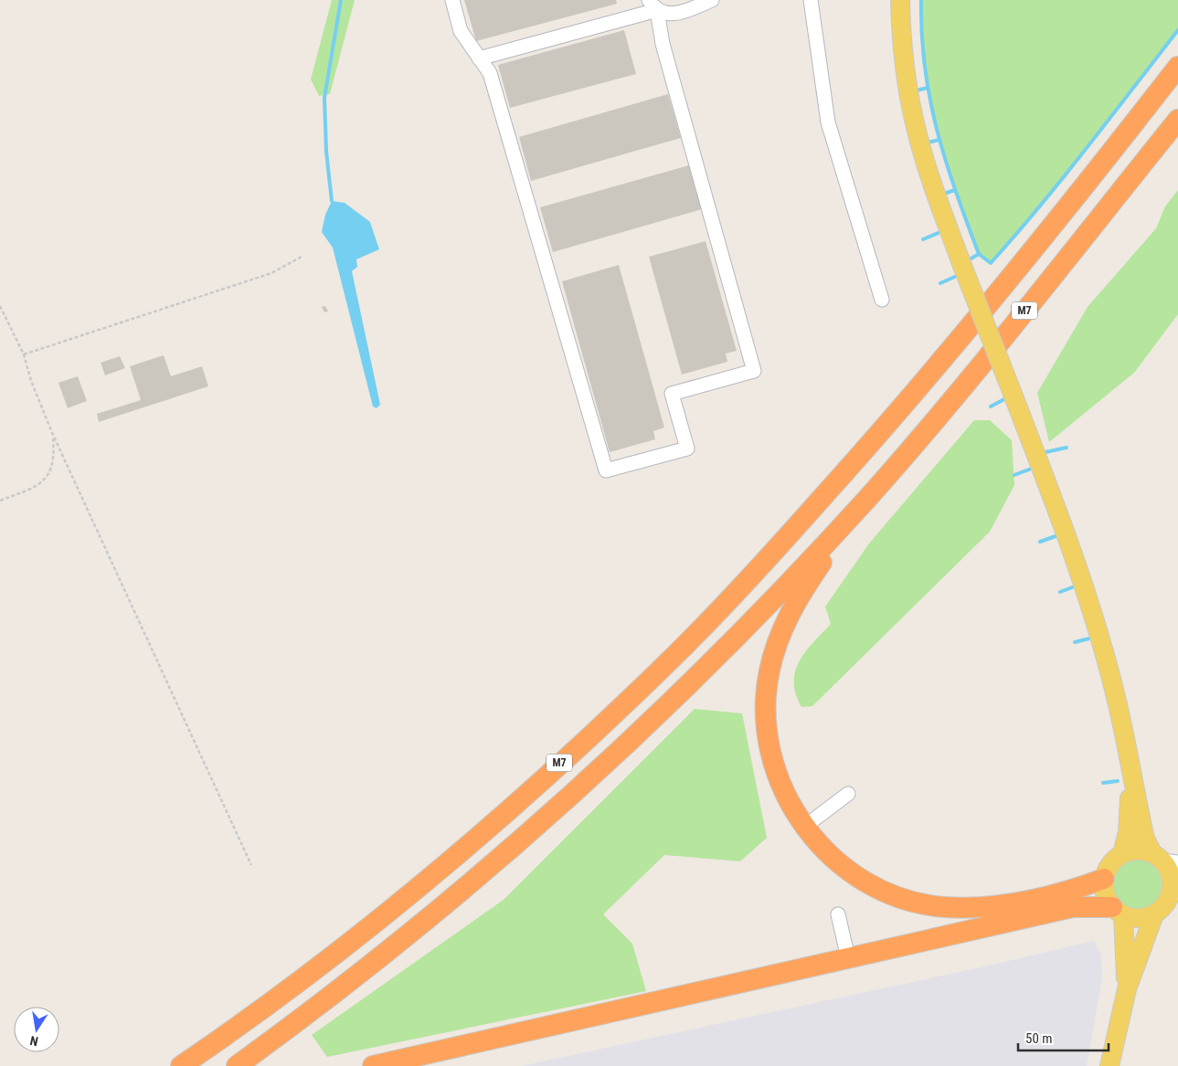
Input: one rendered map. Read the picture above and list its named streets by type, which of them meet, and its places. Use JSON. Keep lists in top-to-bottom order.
{
  "streets": {
    "highway": ["M7"]
  },
  "scale_bar": "50 m",
  "north": "bottom"
}
